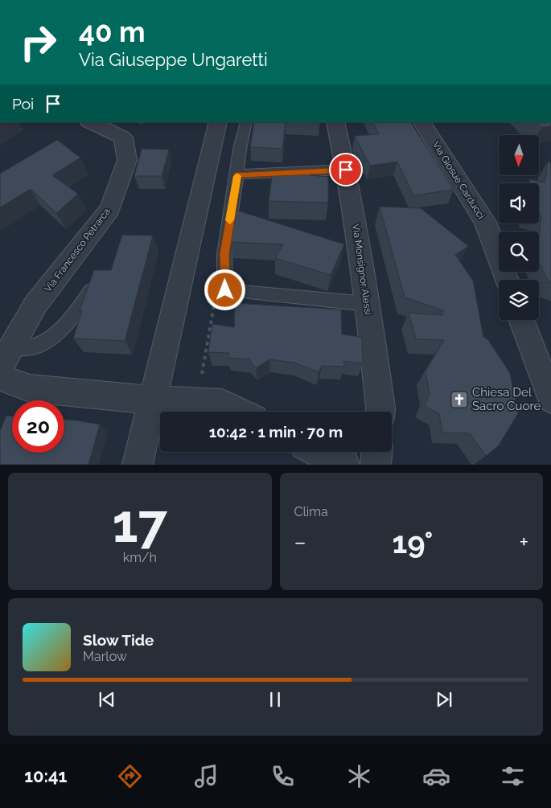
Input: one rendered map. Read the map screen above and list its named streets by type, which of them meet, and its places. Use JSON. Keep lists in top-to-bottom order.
{
  "streets": {
    "street": ["Via Giosuè Carducci", "Via Francesco Petrarca", "Via Monsignor Alessi"]
  },
  "places": {
    "church": ["Chiesa Del Sacro Cuore"]
  },
  "north": "bottom",
  "page": {
    "turn": ["40 m", "Via Giuseppe Ungaretti"],
    "then": "Poi",
    "limit": "20",
    "trip": "10:42 · 1 min · 70 m",
    "tile": [
      ["17", "km/h"],
      "Clima"
    ],
    "heat": ["−", "19°", "+"],
    "song": ["Slow Tide", "Marlow"],
    "tabs": "10:41"
  }
}
